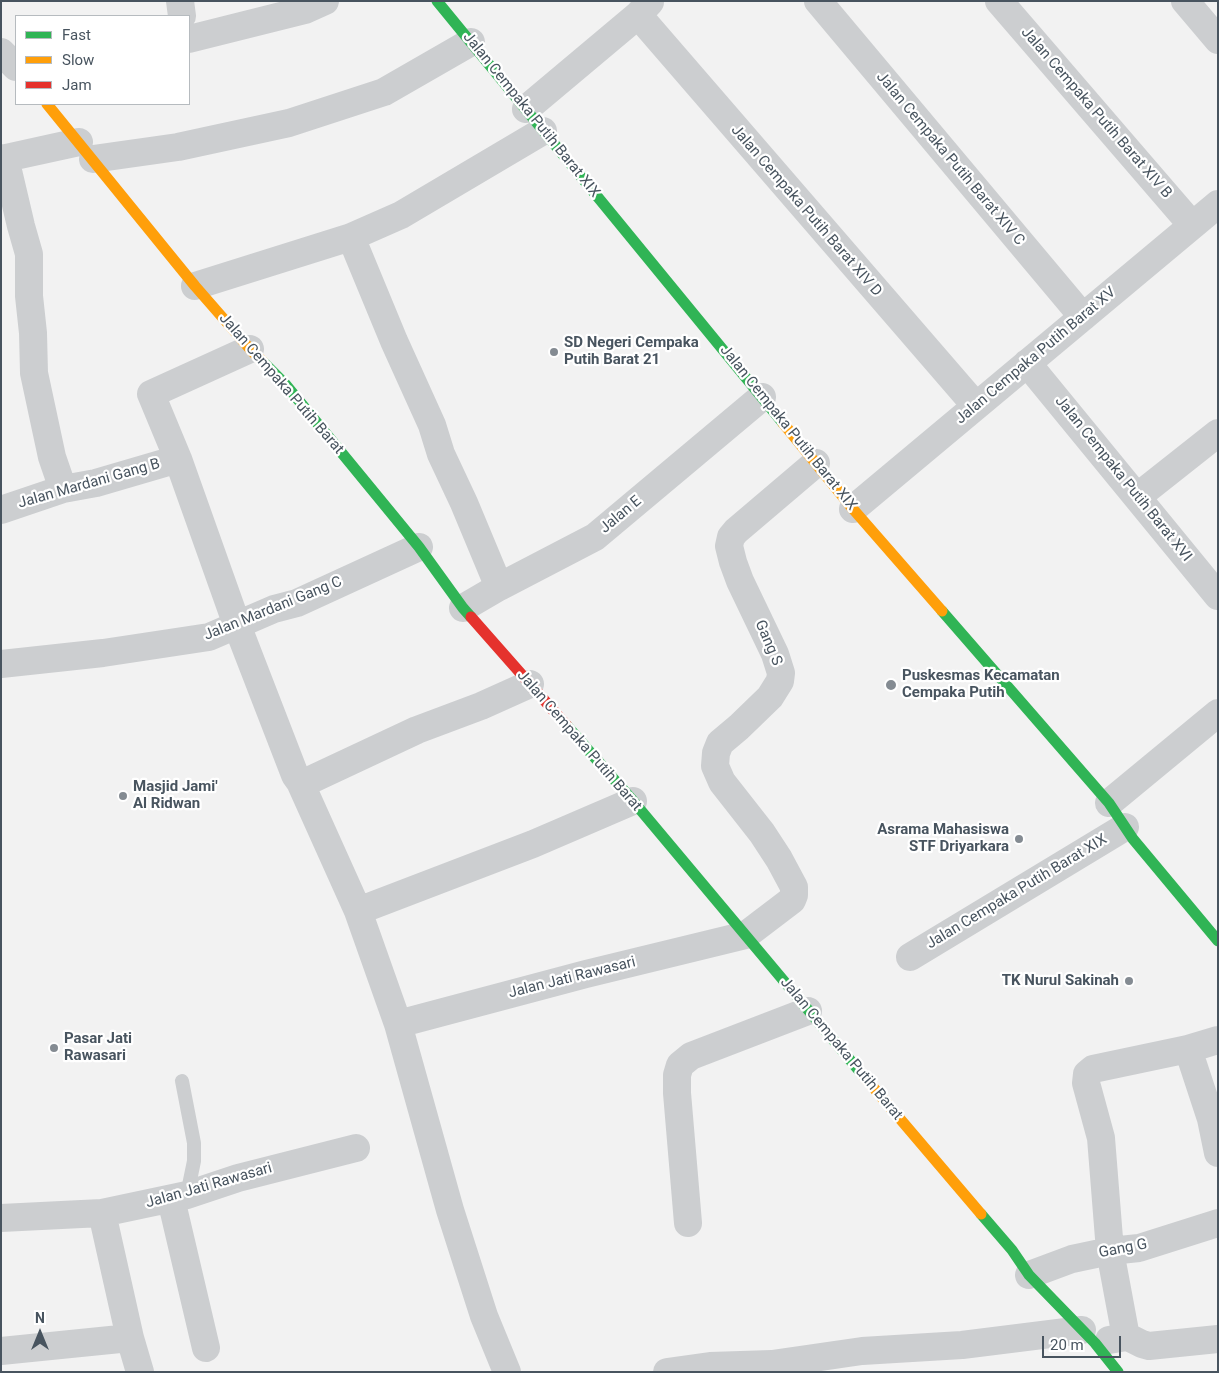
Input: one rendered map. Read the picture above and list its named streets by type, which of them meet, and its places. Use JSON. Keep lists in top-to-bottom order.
{
  "streets": {
    "street": [
      "Jalan Cempaka Putih Barat XIV B",
      "Jalan Cempaka Putih Barat XIX",
      "Jalan Cempaka Putih Barat XIV C",
      "Jalan Cempaka Putih Barat XIV D",
      "Jalan Cempaka Putih Barat XV",
      "Jalan Cempaka Putih Barat",
      "Jalan Cempaka Putih Barat XVI",
      "Jalan Mardani Gang B",
      "Jalan E",
      "Jalan Mardani Gang C",
      "Gang S",
      "Jalan Jati Rawasari",
      "Gang G"
    ]
  },
  "crossings": [
    ["Jalan Cempaka Putih Barat XIV B", "Jalan Cempaka Putih Barat XV"],
    ["Jalan Cempaka Putih Barat XIX", "Jalan Cempaka Putih Barat XV"],
    ["Jalan Cempaka Putih Barat XIX", "Jalan E"],
    ["Jalan Cempaka Putih Barat XIX", "Gang S"],
    ["Jalan Cempaka Putih Barat XIV C", "Jalan Cempaka Putih Barat XV"],
    ["Jalan Cempaka Putih Barat XIV D", "Jalan Cempaka Putih Barat XV"],
    ["Jalan Cempaka Putih Barat XV", "Jalan Cempaka Putih Barat XVI"],
    ["Jalan Cempaka Putih Barat", "Jalan Mardani Gang B"],
    ["Jalan Cempaka Putih Barat", "Jalan E"],
    ["Jalan Cempaka Putih Barat", "Jalan Mardani Gang C"],
    ["Jalan Cempaka Putih Barat", "Gang S"],
    ["Jalan Cempaka Putih Barat", "Jalan Jati Rawasari"],
    ["Jalan Cempaka Putih Barat", "Gang G"],
    ["Gang S", "Jalan Jati Rawasari"]
  ],
  "places": [
    "SD Negeri Cempaka Putih Barat 21",
    "Puskesmas Kecamatan Cempaka Putih",
    "Masjid Jami' Al Ridwan",
    "Asrama Mahasiswa STF Driyarkara",
    "TK Nurul Sakinah",
    "Pasar Jati Rawasari"
  ],
  "legend": ["Fast", "Slow", "Jam"],
  "scale_bar": "20 m",
  "north": "top"
}
